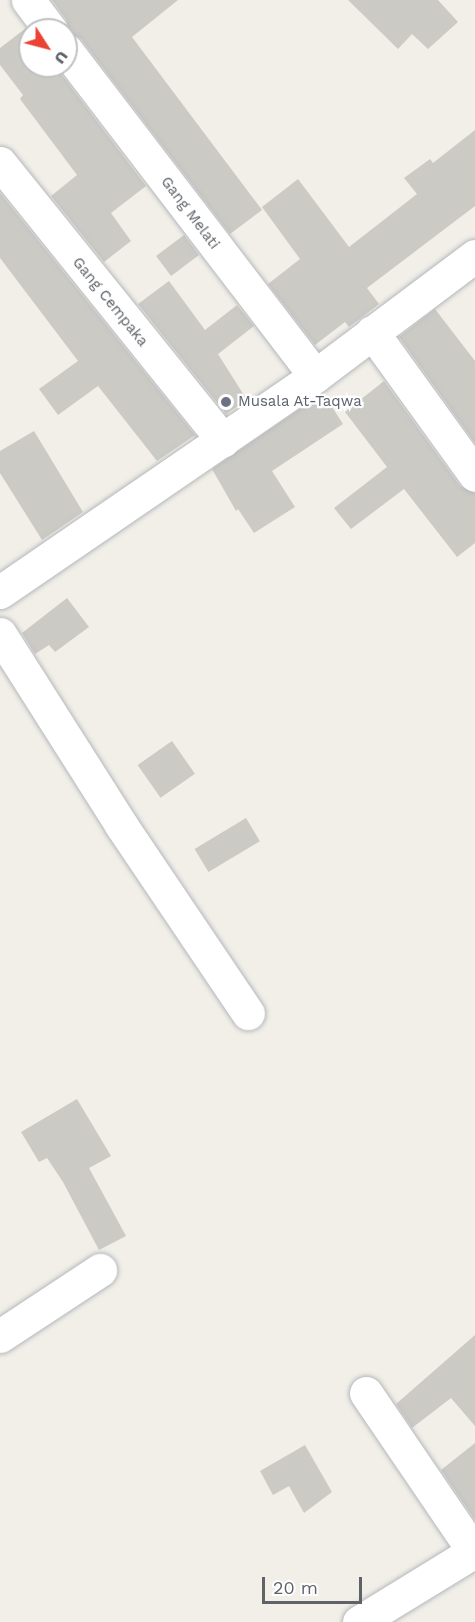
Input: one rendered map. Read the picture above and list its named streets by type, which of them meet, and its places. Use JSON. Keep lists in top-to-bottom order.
{
  "streets": {
    "street": ["Gang Melati", "Gang Cempaka"]
  },
  "places": ["Musala At-Taqwa"],
  "scale_bar": "20 m",
  "north": "bottom right"
}
